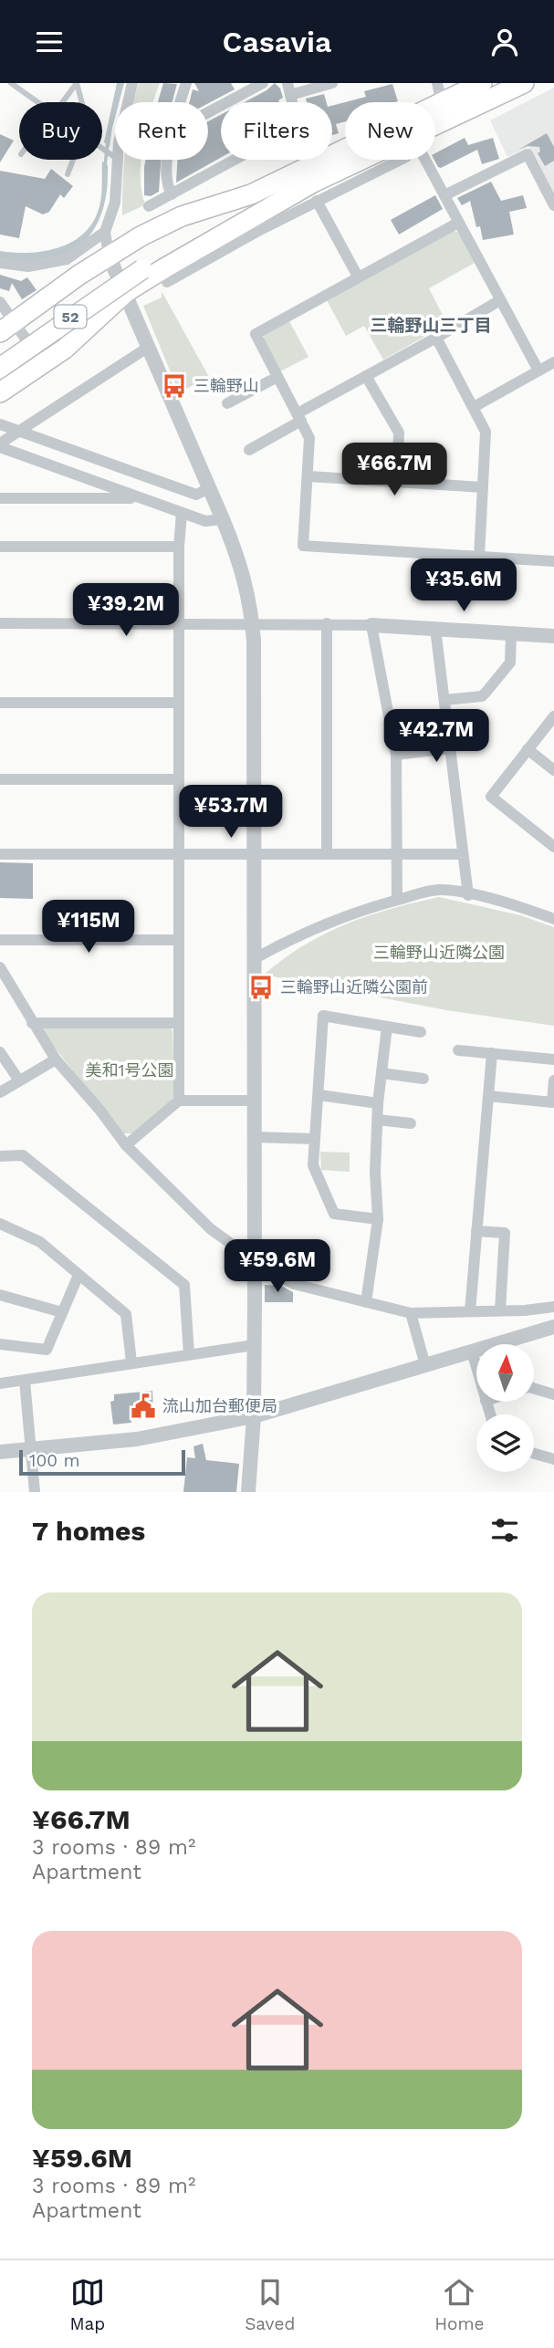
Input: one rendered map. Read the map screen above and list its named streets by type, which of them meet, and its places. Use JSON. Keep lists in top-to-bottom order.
{
  "streets": {
    "main road": ["52"]
  },
  "districts": ["三輪野山三丁目"],
  "parks": ["三輪野山近隣公園", "美和1号公園"],
  "places": {
    "bus stop": ["三輪野山", "三輪野山近隣公園前"],
    "public building": ["流山加台郵便局"]
  },
  "scale_bar": "100 m",
  "north": "top",
  "page": {
    "header": "Casavia",
    "chip": [
      "Buy",
      "Rent",
      "Filters",
      "New"
    ],
    "price": [
      "¥66.7M",
      "¥35.6M",
      "¥39.2M",
      "¥42.7M",
      "¥53.7M",
      "¥115M",
      "¥59.6M"
    ],
    "scale": "100 m",
    "heading": "7 homes",
    "list": [
      {
        "name": "¥66.7M",
        "note": "3 rooms · 89 m² · Apartment"
      },
      {
        "name": "¥59.6M",
        "note": "3 rooms · 89 m² · Apartment"
      }
    ],
    "tabs": ["Map", "Saved", "Home"]
  }
}
